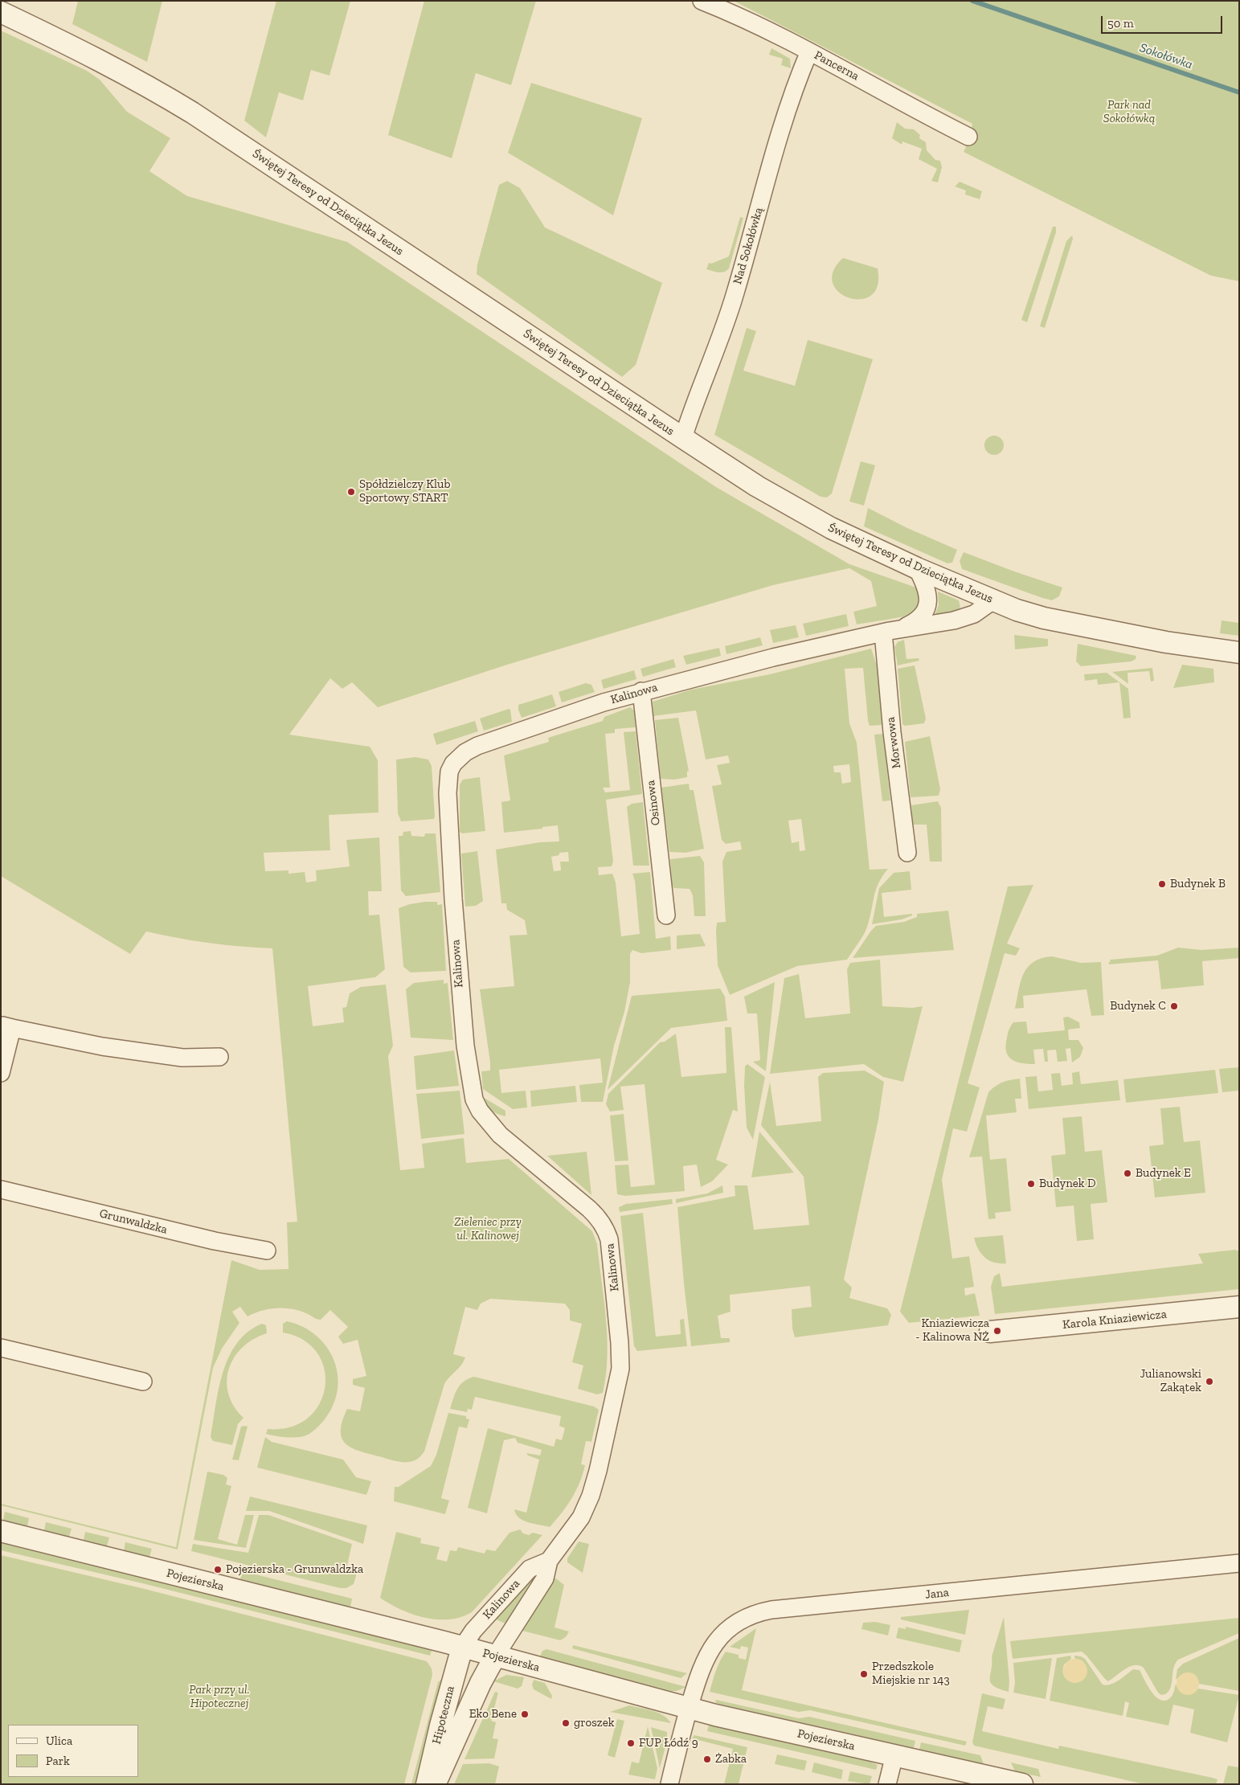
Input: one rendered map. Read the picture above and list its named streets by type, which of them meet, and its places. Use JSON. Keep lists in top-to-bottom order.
{
  "streets": {
    "street": [
      "Pancerna",
      "Świętej Teresy od Dzieciątka Jezus",
      "Nad Sokołówką",
      "Kalinowa",
      "Morwowa",
      "Osinowa",
      "Grunwaldzka",
      "Karola Kniaziewicza",
      "Pojezierska",
      "Jana",
      "Hipoteczna"
    ]
  },
  "crossings": [
    ["Pancerna", "Nad Sokołówką"],
    ["Świętej Teresy od Dzieciątka Jezus", "Nad Sokołówką"],
    ["Świętej Teresy od Dzieciątka Jezus", "Kalinowa"],
    ["Kalinowa", "Morwowa"],
    ["Kalinowa", "Osinowa"],
    ["Kalinowa", "Pojezierska"],
    ["Kalinowa", "Hipoteczna"],
    ["Pojezierska", "Jana"],
    ["Pojezierska", "Hipoteczna"]
  ],
  "water": ["Sokołówka"],
  "parks": ["Park nad Sokołówką", "Zieleniec przy ul. Kalinowej", "Park przy ul. Hipotecznej"],
  "places": [
    "Spółdzielczy Klub Sportowy START",
    "Budynek B",
    "Budynek C",
    "Budynek E",
    "Budynek D",
    "Kniaziewicza - Kalinowa NŻ",
    "Julianowski Zakątek",
    "Pojezierska - Grunwaldzka",
    "Przedszkole Miejskie nr 143",
    "Eko Bene",
    "groszek",
    "FUP Łódź 9",
    "Żabka"
  ],
  "legend": ["Ulica", "Park"],
  "scale_bar": "50 m"
}
